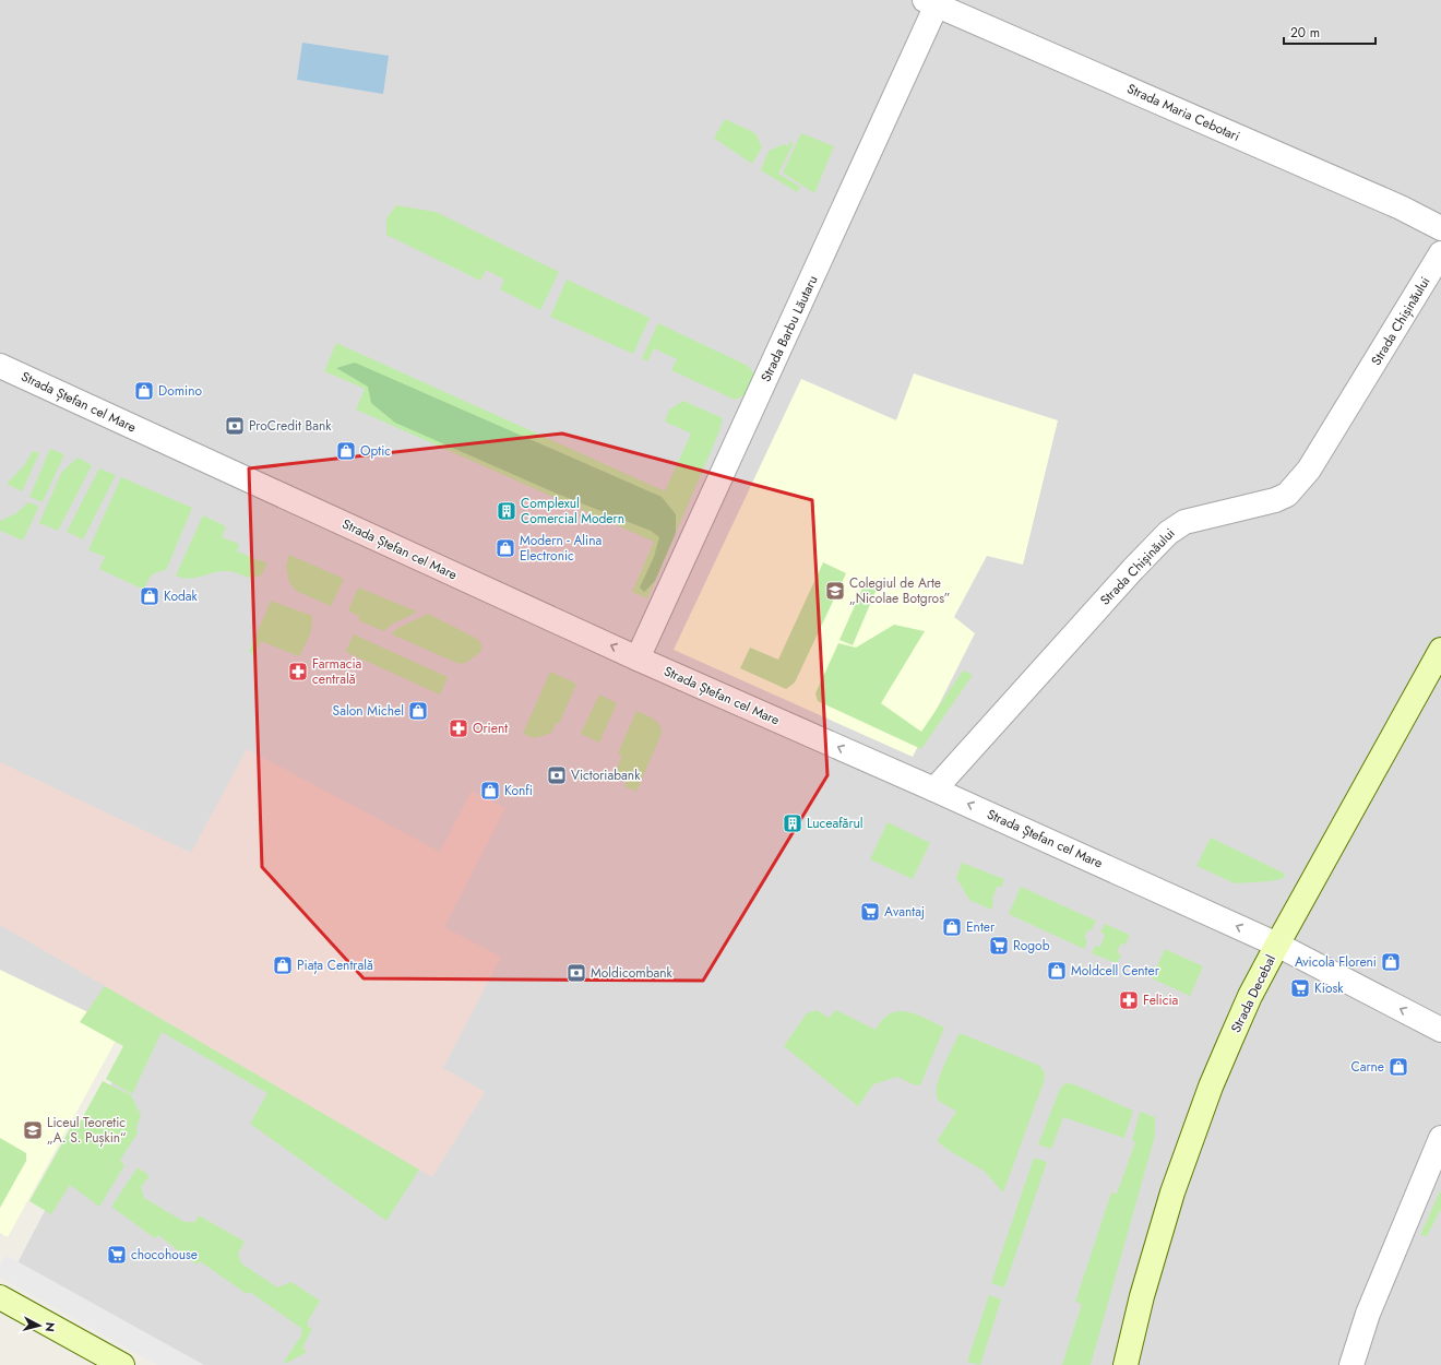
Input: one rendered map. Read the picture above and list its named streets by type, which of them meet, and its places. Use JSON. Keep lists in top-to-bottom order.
{
  "streets": {
    "main road": ["Strada Decebal"],
    "street": [
      "Strada Maria Cebotari",
      "Strada Chișinăului",
      "Strada Barbu Lăutaru",
      "Strada Ștefan cel Mare"
    ]
  },
  "crossings": [
    ["Strada Maria Cebotari", "Strada Barbu Lăutaru"],
    ["Strada Chișinăului", "Strada Ștefan cel Mare"],
    ["Strada Barbu Lăutaru", "Strada Ștefan cel Mare"],
    ["Strada Ștefan cel Mare", "Strada Decebal"]
  ],
  "one_way": ["Strada Ștefan cel Mare"],
  "places": {
    "shop": [
      "Domino",
      "Optic",
      "Modern - Alina Electronic",
      "Kodak",
      "Salon Michel",
      "Konfi",
      "Enter",
      "Avicola Floreni",
      "Piața Centrală",
      "Moldcell Center",
      "Carne"
    ],
    "bank": ["ProCredit Bank", "Victoriabank", "Moldicombank"],
    "building": ["Complexul Comercial Modern", "Luceafărul"],
    "school or university": ["Colegiul de Arte „Nicolae Botgros”", "Liceul Teoretic „A. S. Pușkin“"],
    "pharmacy": ["Farmacia centrală", "Orient", "Felicia"],
    "supermarket": [
      "Аvantaj",
      "Rogob",
      "Kiosk",
      "chocohouse"
    ]
  },
  "scale_bar": "20 m",
  "north": "right"
}
